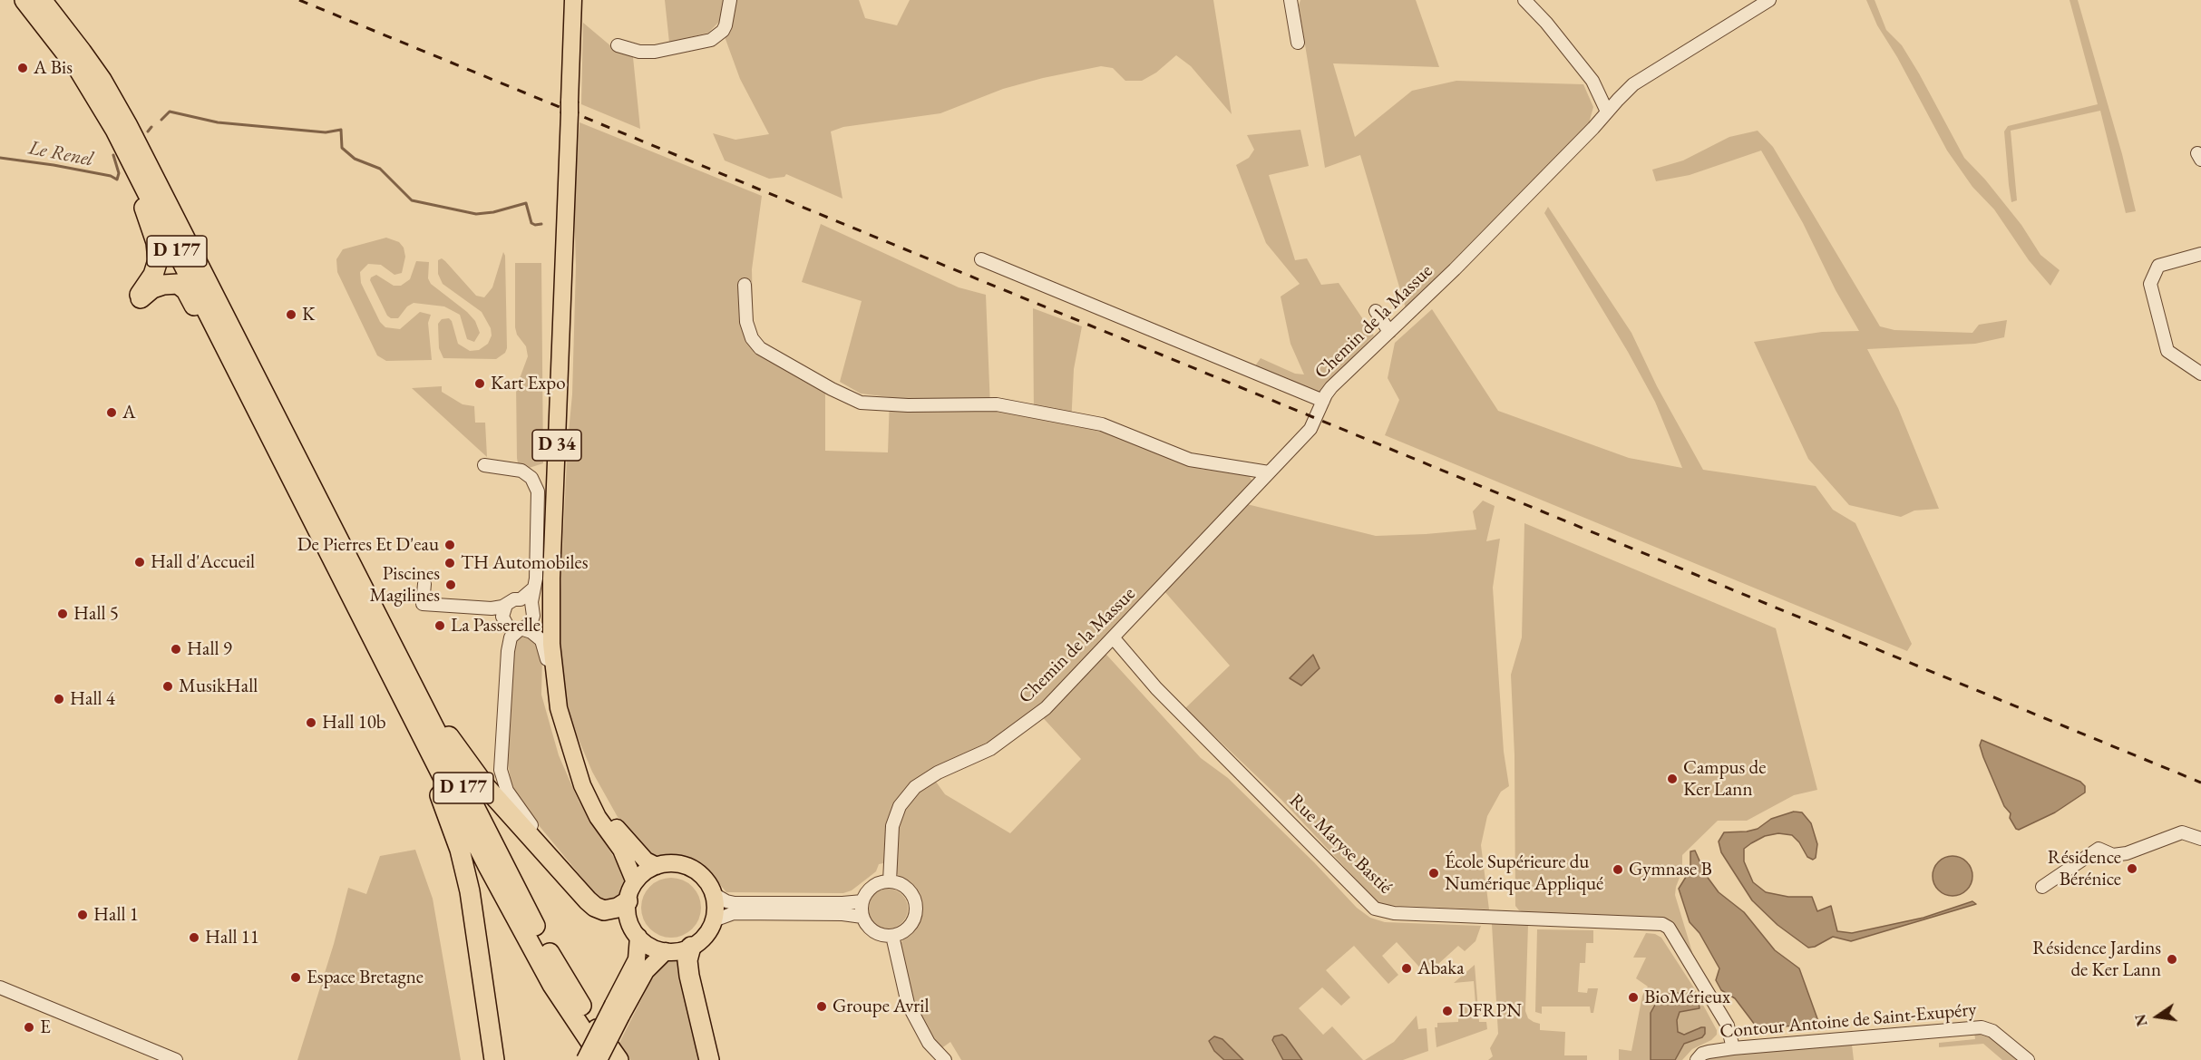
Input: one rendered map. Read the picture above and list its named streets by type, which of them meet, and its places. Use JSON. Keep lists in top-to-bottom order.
{
  "streets": {
    "highway": ["D 177"],
    "main road": ["D 34"],
    "street": ["Chemin de la Massue", "Rue Maryse Bastié", "Contour Antoine de Saint-Exupéry"]
  },
  "crossings": [
    ["Chemin de la Massue", "Rue Maryse Bastié"],
    ["Rue Maryse Bastié", "Contour Antoine de Saint-Exupéry"]
  ],
  "water": ["Le Renel"],
  "places": [
    "A Bis",
    "K",
    "Kart Expo",
    "A",
    "De Pierres Et D'eau",
    "Hall d'Accueil",
    "TH Automobiles",
    "Piscines Magilines",
    "Hall 5",
    "La Passerelle",
    "Hall 9",
    "MusikHall",
    "Hall 4",
    "Hall 10b",
    "Campus de Ker Lann",
    "Résidence Bérénice",
    "Gymnase B",
    "École Supérieure du Numérique Appliqué",
    "Hall 1",
    "Hall 11",
    "Résidence Jardins de Ker Lann",
    "Abaka",
    "Espace Bretagne",
    "BioMérieux",
    "Groupe Avril",
    "DFRPN",
    "E"
  ],
  "north": "left"
}
